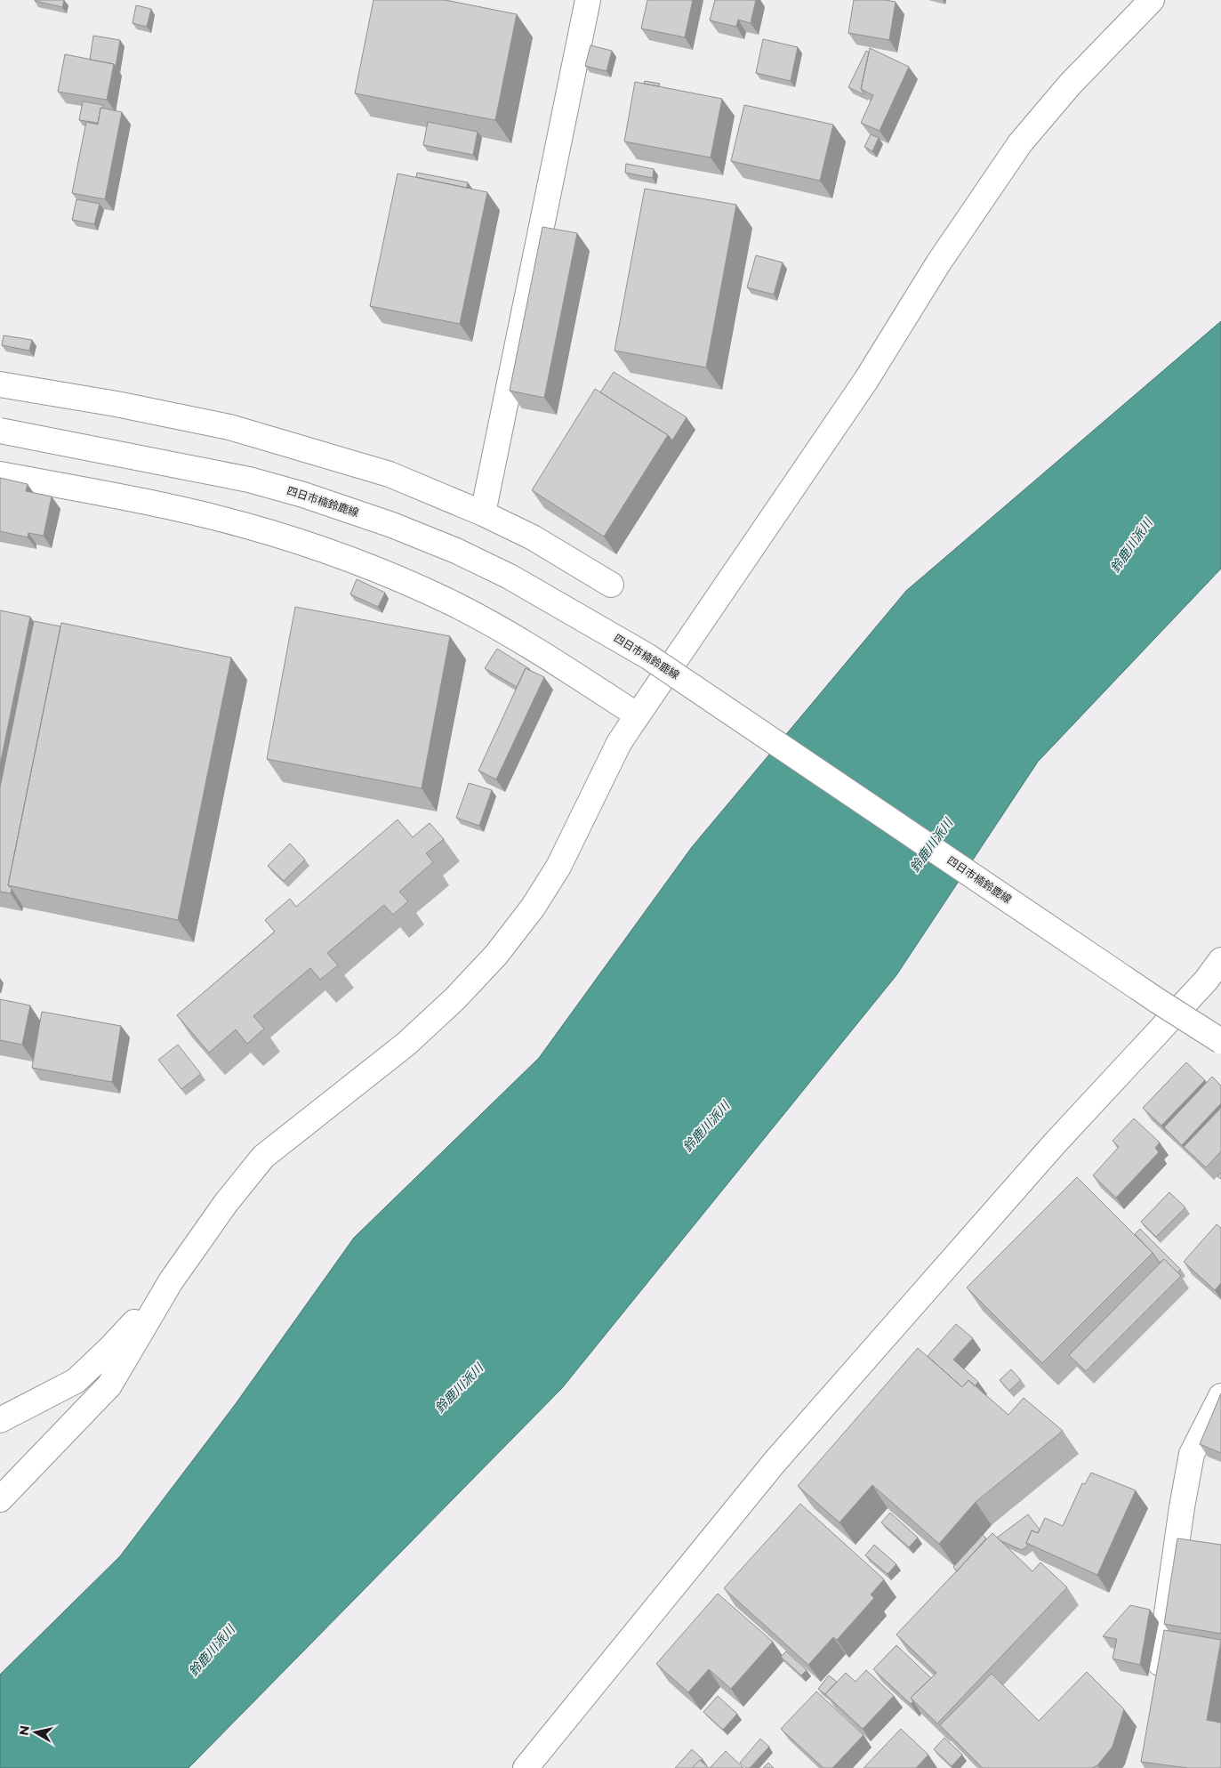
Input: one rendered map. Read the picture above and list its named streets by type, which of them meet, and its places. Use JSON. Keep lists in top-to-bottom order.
{
  "streets": {
    "street": ["四日市楠鈴鹿線"]
  },
  "water": ["鈴鹿川派川"],
  "north": "left"
}
